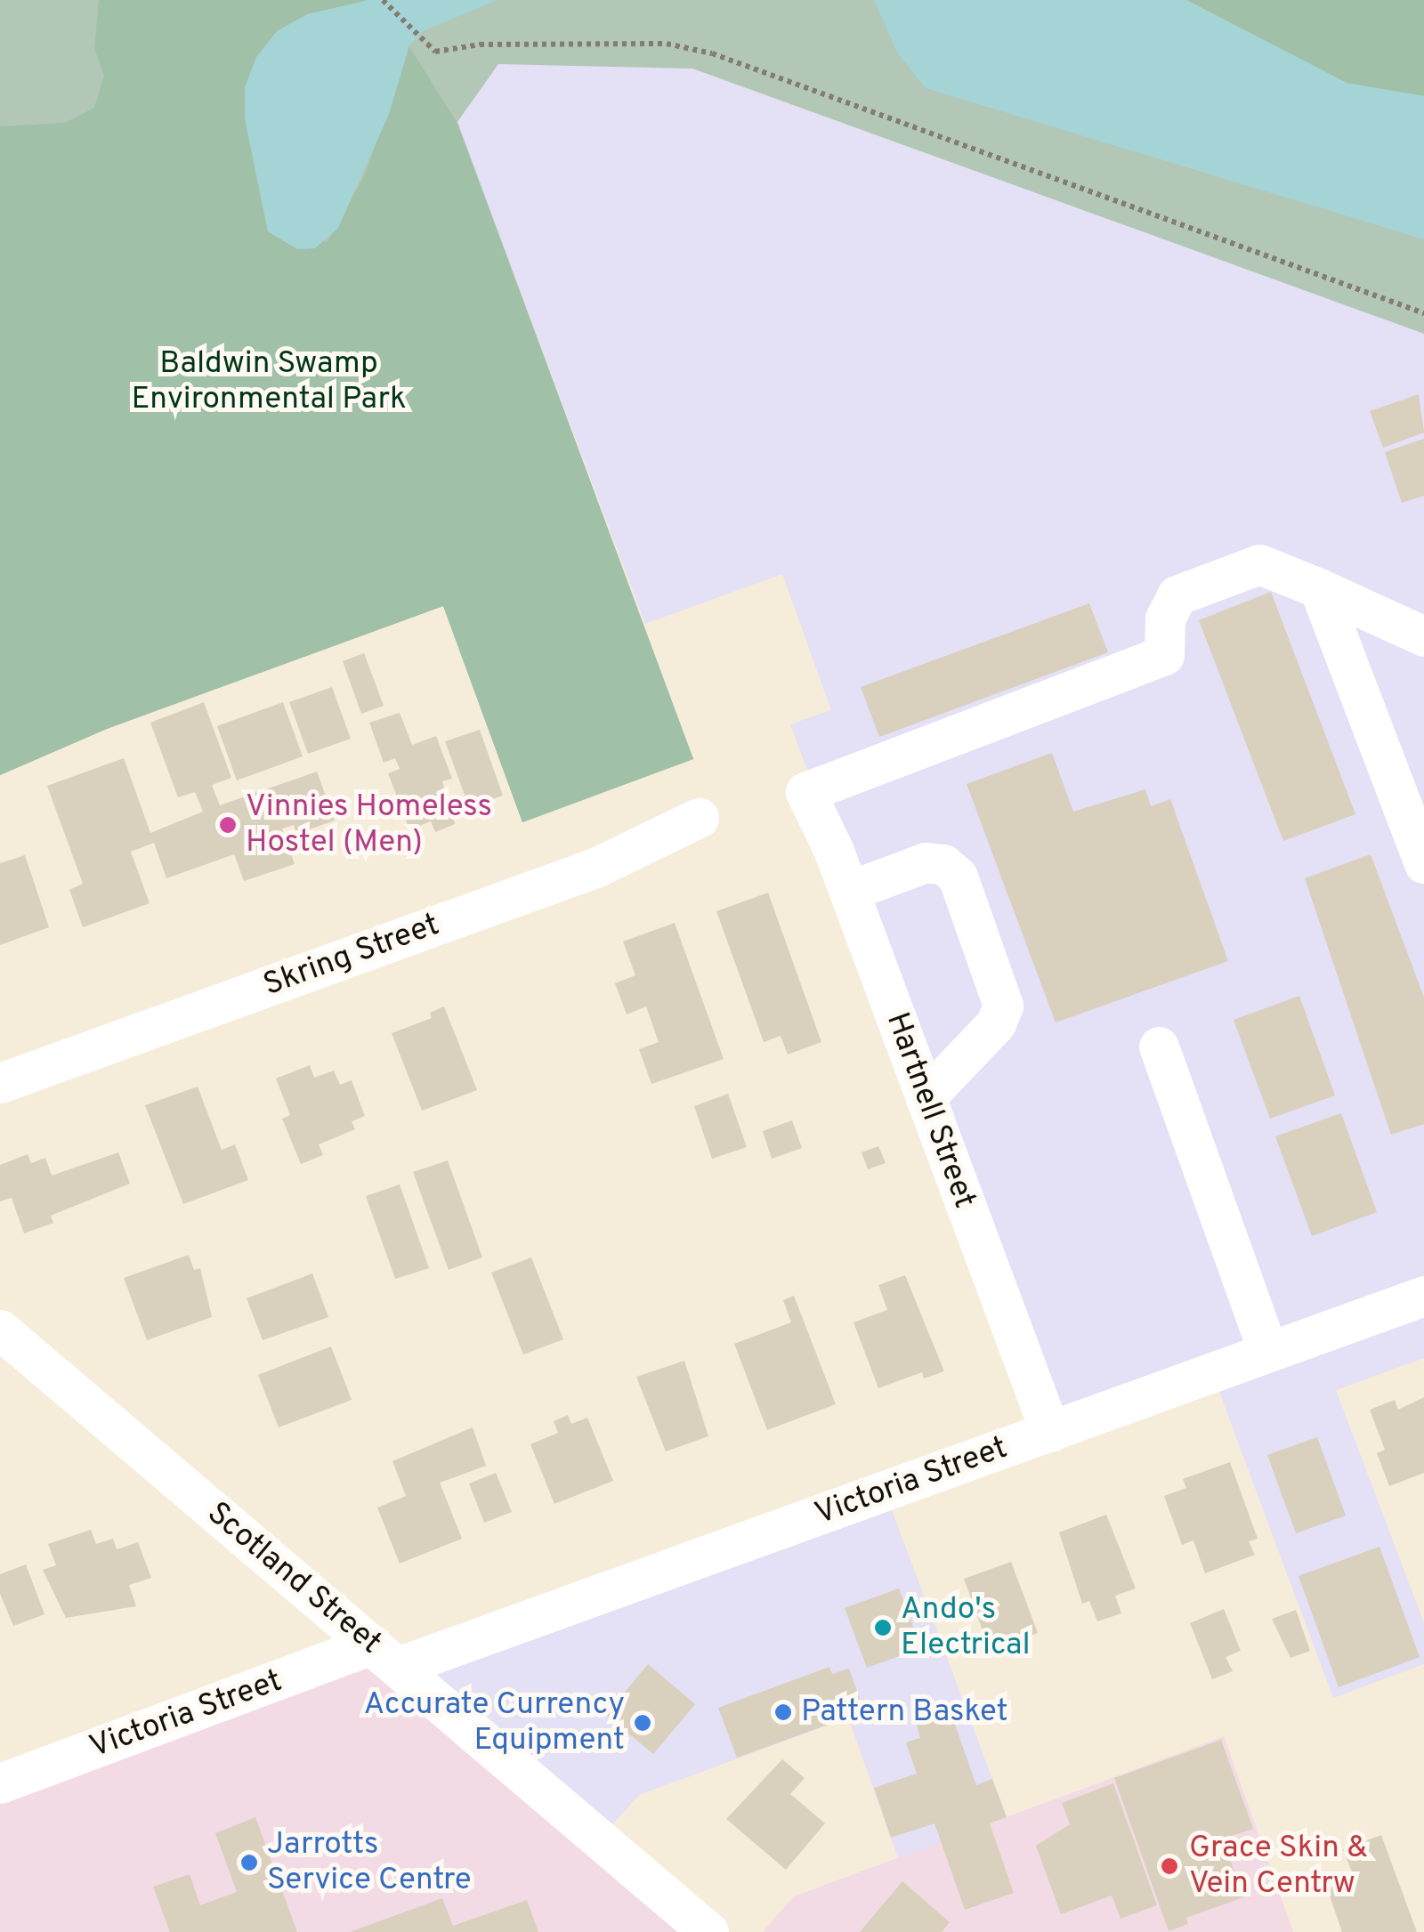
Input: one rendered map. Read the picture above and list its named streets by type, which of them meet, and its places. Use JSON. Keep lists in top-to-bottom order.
{
  "streets": {
    "street": [
      "Skring Street",
      "Hartnell Street",
      "Victoria Street",
      "Scotland Street"
    ]
  },
  "crossings": [
    ["Hartnell Street", "Victoria Street"],
    ["Victoria Street", "Scotland Street"]
  ],
  "parks": ["Baldwin Swamp Environmental Park"],
  "places": [
    "Vinnies Homeless Hostel (Men)",
    "Ando's Electrical",
    "Pattern Basket",
    "Accurate Currency Equipment",
    "Jarrotts Service Centre",
    "Grace Skin & Vein Centrw"
  ]
}
